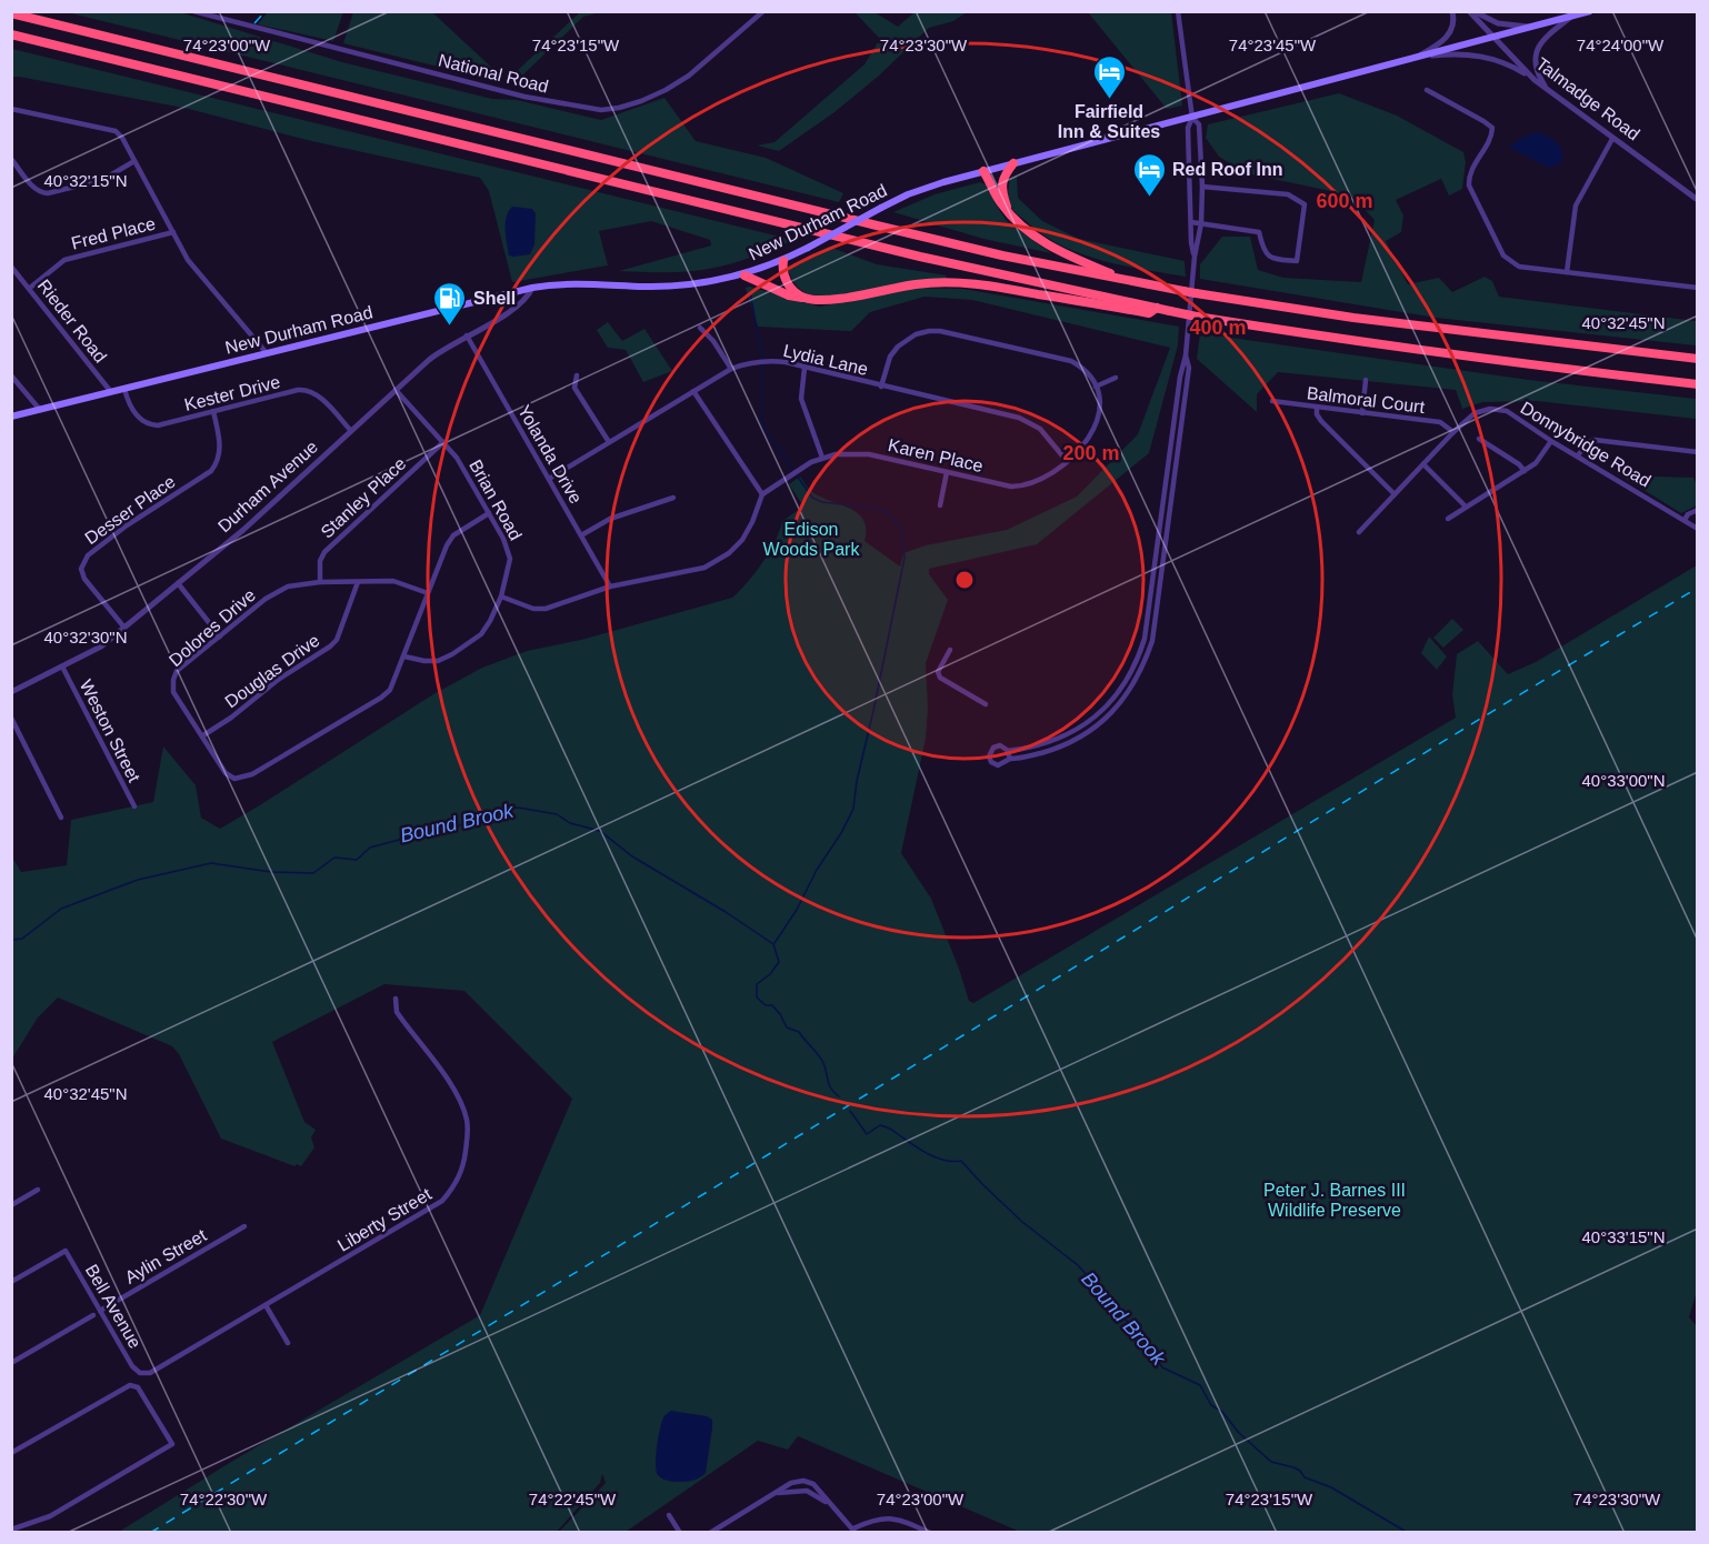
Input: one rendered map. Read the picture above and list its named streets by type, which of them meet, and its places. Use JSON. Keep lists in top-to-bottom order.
{
  "streets": {
    "main road": ["New Durham Road"],
    "street": [
      "National Road",
      "Talmadge Road",
      "Fred Place",
      "Rieder Road",
      "Lydia Lane",
      "Kester Drive",
      "Balmoral Court",
      "Donnybridge Road",
      "Yolanda Drive",
      "Karen Place",
      "Durham Avenue",
      "Stanley Place",
      "Brian Road",
      "Desser Place",
      "Dolores Drive",
      "Douglas Drive",
      "Weston Street",
      "Liberty Street",
      "Aylin Street",
      "Bell Avenue"
    ]
  },
  "crossings": [
    ["Talmadge Road", "New Durham Road"],
    ["New Durham Road", "Rieder Road"],
    ["New Durham Road", "Kester Drive"],
    ["New Durham Road", "Durham Avenue"],
    ["Fred Place", "Rieder Road"],
    ["Lydia Lane", "Yolanda Drive"],
    ["Lydia Lane", "Karen Place"],
    ["Kester Drive", "Durham Avenue"],
    ["Kester Drive", "Desser Place"],
    ["Balmoral Court", "Donnybridge Road"],
    ["Yolanda Drive", "Durham Avenue"],
    ["Durham Avenue", "Brian Road"],
    ["Durham Avenue", "Desser Place"],
    ["Durham Avenue", "Weston Street"],
    ["Stanley Place", "Brian Road"],
    ["Stanley Place", "Dolores Drive"],
    ["Brian Road", "Dolores Drive"],
    ["Dolores Drive", "Douglas Drive"],
    ["Liberty Street", "Bell Avenue"],
    ["Aylin Street", "Bell Avenue"]
  ],
  "water": ["Bound Brook"],
  "parks": ["Edison Woods Park", "Peter J. Barnes III Wildlife Preserve"],
  "places": {
    "hotel": ["Fairfield Inn & Suites", "Red Roof Inn"],
    "fuel station": ["Shell"]
  },
  "coordinates": [
    "74°23'00\"W",
    "74°23'15\"W",
    "74°23'30\"W",
    "74°23'45\"W",
    "74°24'00\"W",
    "40°32'15\"N",
    "40°32'45\"N",
    "40°32'30\"N",
    "40°33'00\"N",
    "40°33'15\"N",
    "74°22'30\"W",
    "74°22'45\"W"
  ],
  "rings": ["600 m", "400 m", "200 m"]
}
